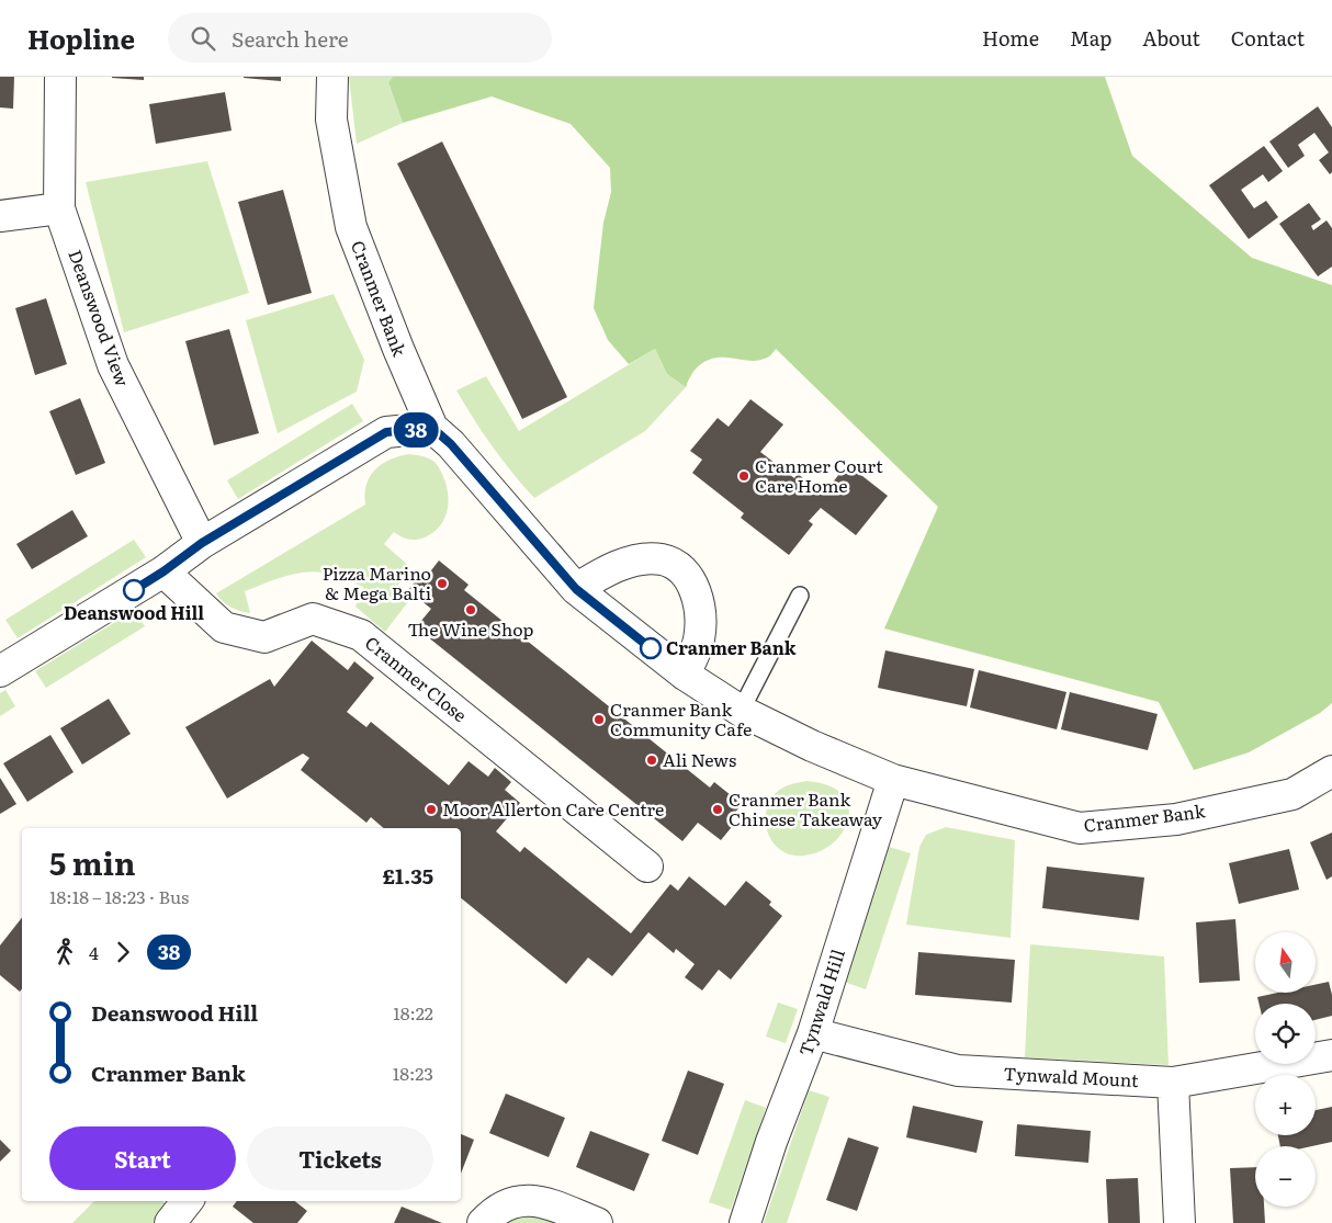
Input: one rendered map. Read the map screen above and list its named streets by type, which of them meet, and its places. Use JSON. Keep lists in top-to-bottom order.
{
  "streets": {
    "street": [
      "Cranmer Bank",
      "Deanswood View",
      "Cranmer Close",
      "Tynwald Hill",
      "Tynwald Mount"
    ]
  },
  "crossings": [
    ["Cranmer Bank", "Tynwald Hill"],
    ["Tynwald Hill", "Tynwald Mount"]
  ],
  "places": [
    "Cranmer Court Care Home",
    "Pizza Marino & Mega Balti",
    "Deanswood Hill",
    "The Wine Shop",
    "Cranmer Bank",
    "Cranmer Bank Community Cafe",
    "Ali News",
    "Moor Allerton Care Centre",
    "Cranmer Bank Chinese Takeaway"
  ],
  "lines": ["bus line 38"],
  "north": "top",
  "page": {
    "header": "Hopline",
    "search": "Search here",
    "nav": [
      "Home",
      "Map",
      "About",
      "Contact"
    ],
    "on_map": "38",
    "heading": ["5 min", "18:18 – 18:23 · Bus", "£1.35"],
    "legs": ["4", "38"],
    "map_buttons": ["+", "−"],
    "list": [
      {
        "name": "Deanswood Hill",
        "value": "18:22"
      },
      {
        "name": "Cranmer Bank",
        "value": "18:23"
      }
    ],
    "buttons": ["Start", "Tickets"]
  }
}
